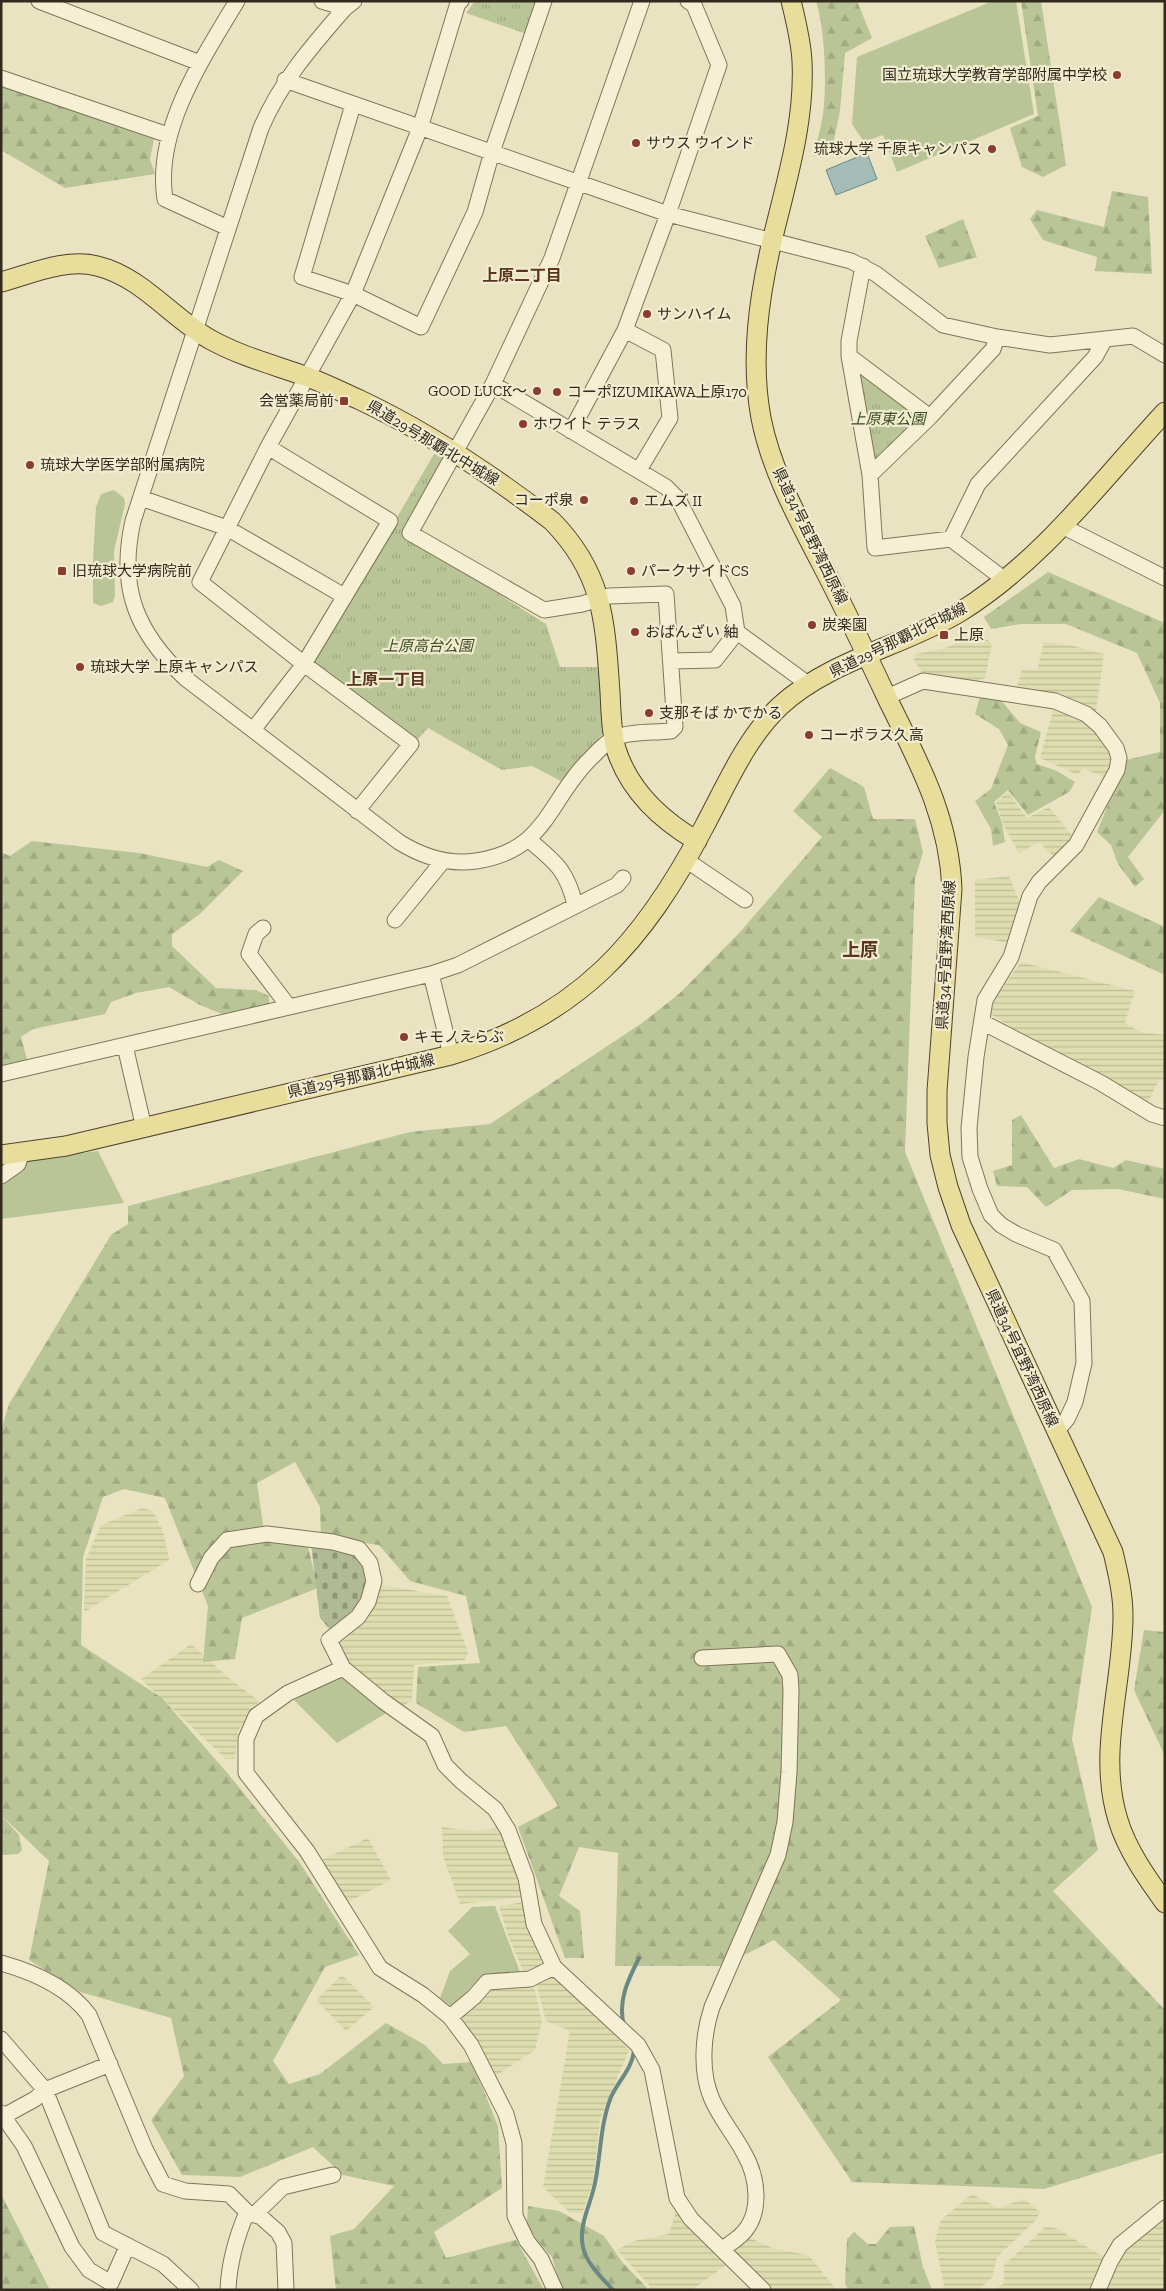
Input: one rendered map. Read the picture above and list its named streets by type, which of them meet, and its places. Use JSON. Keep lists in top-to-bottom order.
{
  "streets": {
    "main road": ["県道29号那覇北中城線", "県道34号宜野湾西原線"]
  },
  "crossings": [
    ["県道29号那覇北中城線", "県道34号宜野湾西原線"]
  ],
  "districts": ["上原二丁目", "上原一丁目", "上原"],
  "parks": ["上原東公園", "上原高台公園"],
  "places": {
    "other": [
      "国立琉球大学教育学部附属中学校",
      "サウス ウインド",
      "琉球大学 千原キャンパス",
      "サンハイム",
      "GOOD LUCK～",
      "コーポIZUMIKAWA上原170",
      "ホワイト テラス",
      "琉球大学医学部附属病院",
      "コーポ泉",
      "エムズ II",
      "パークサイドCS",
      "炭楽園",
      "おばんざい 紬",
      "琉球大学 上原キャンパス",
      "支那そば かでかる",
      "コーポラス久高",
      "キモノえらぶ"
    ],
    "transit": ["会営薬局前", "旧琉球大学病院前", "上原"]
  }
}
